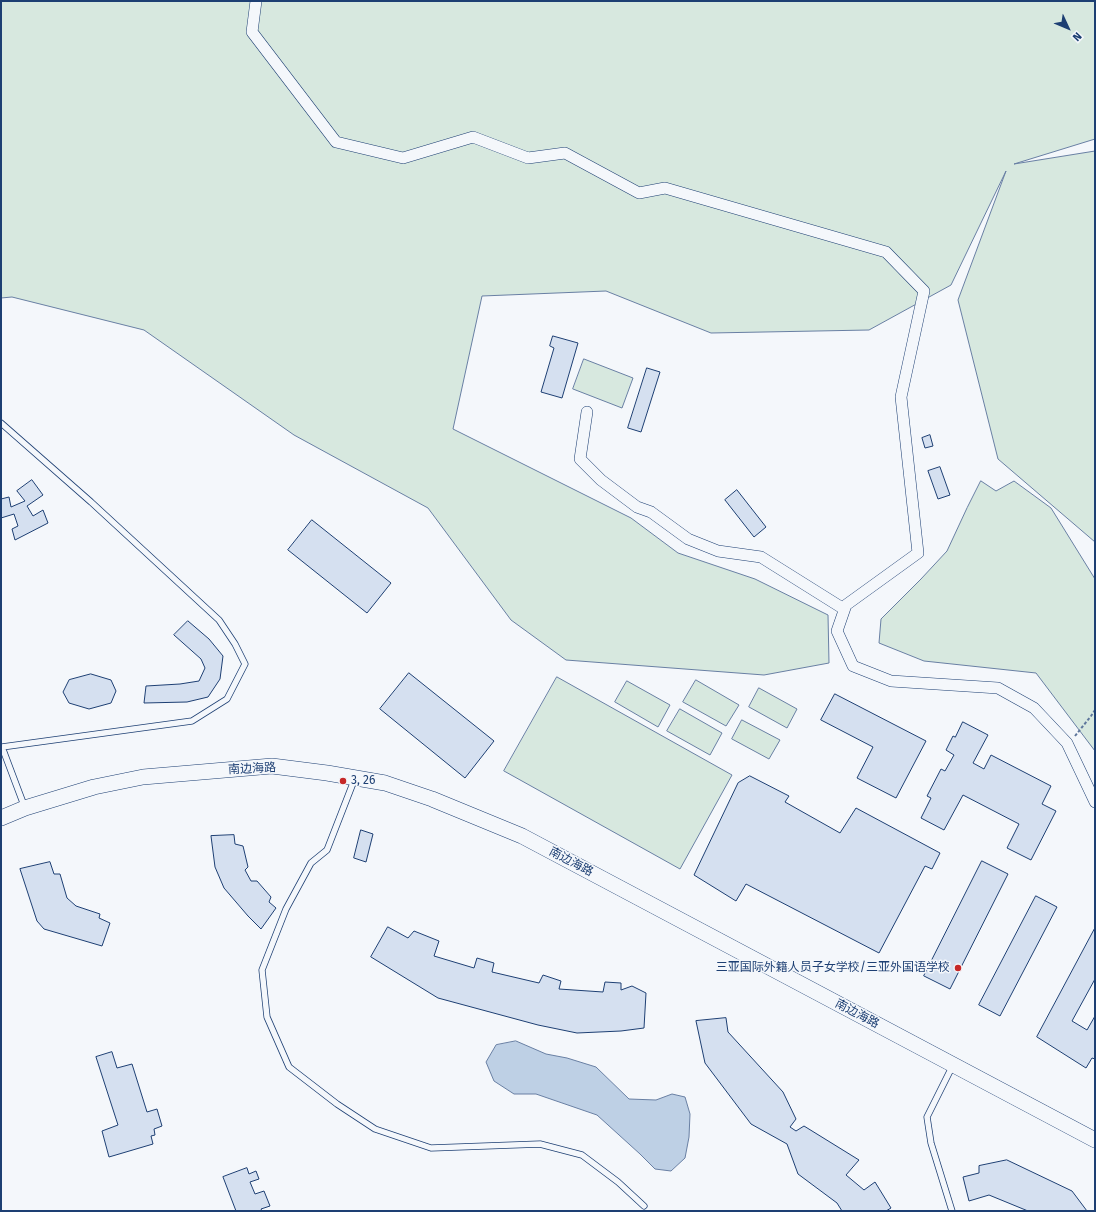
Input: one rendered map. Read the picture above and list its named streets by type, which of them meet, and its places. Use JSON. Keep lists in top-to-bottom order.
{
  "streets": {
    "street": ["南边海路"]
  },
  "places": ["3, 26", "三亚国际外籍人员子女学校/三亚外国语学校"],
  "north": "bottom right"
}
